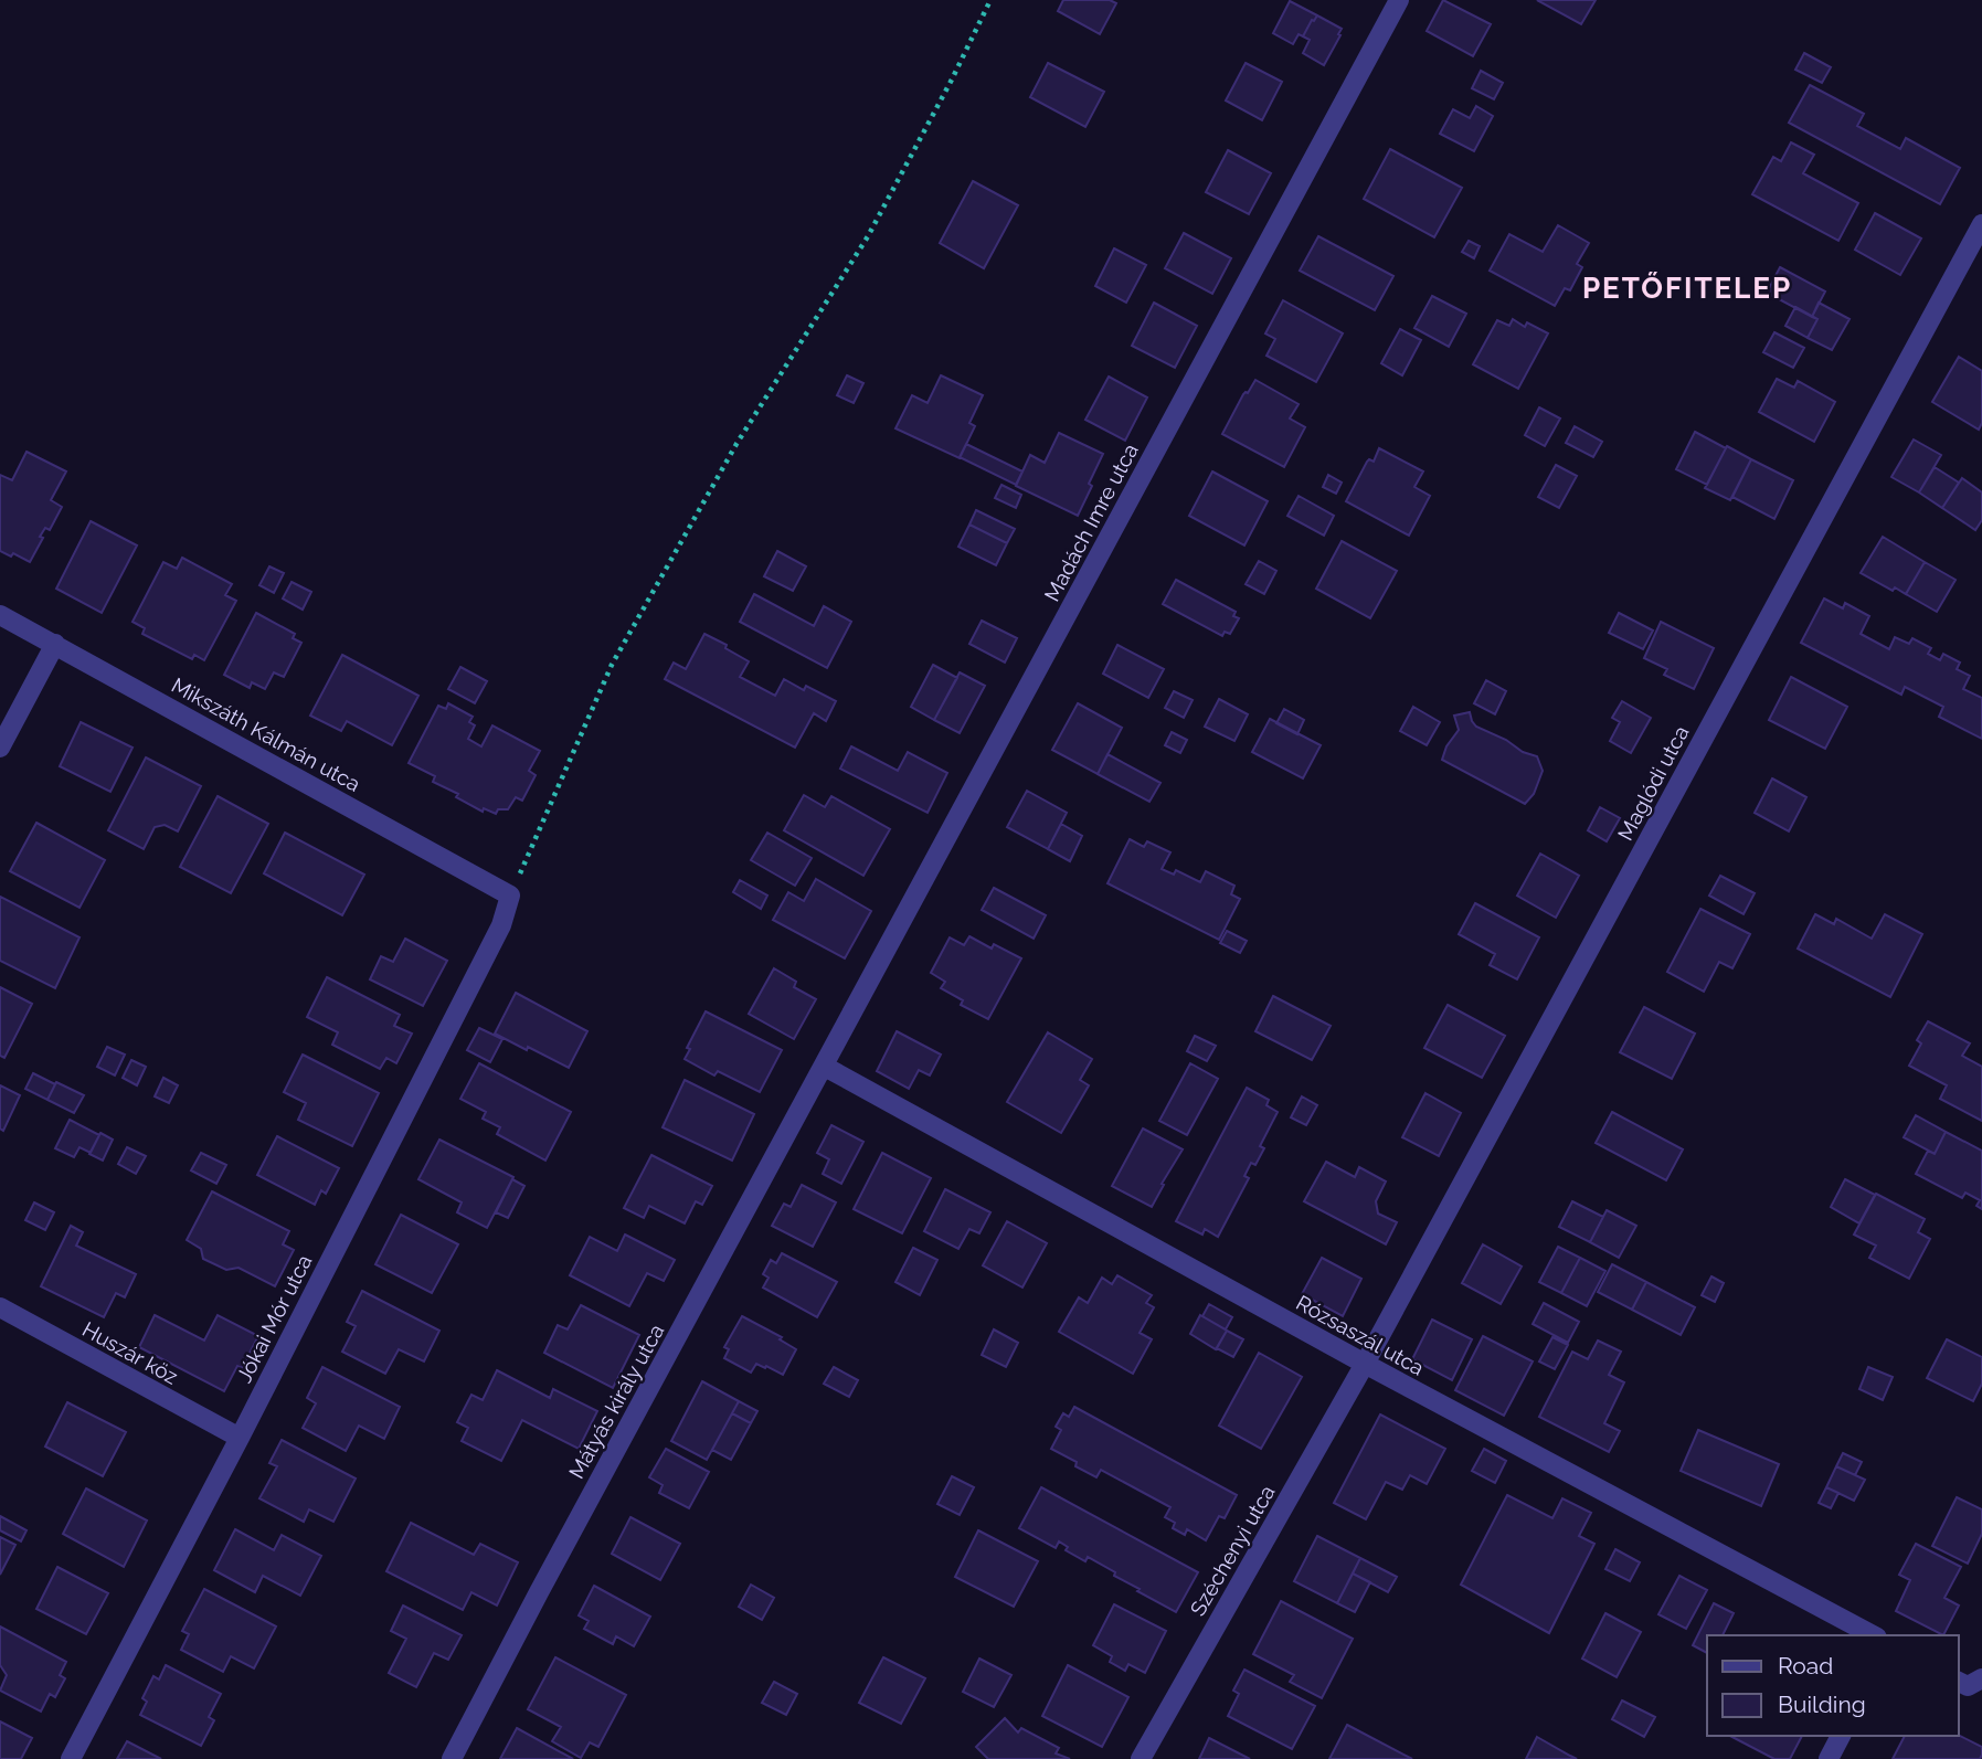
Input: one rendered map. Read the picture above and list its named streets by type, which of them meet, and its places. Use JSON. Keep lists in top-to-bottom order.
{
  "streets": {
    "street": [
      "Madách Imre utca",
      "Mikszáth Kálmán utca",
      "Maglódi utca",
      "Jókai Mór utca",
      "Rózsaszál utca",
      "Huszár köz",
      "Mátyás király utca",
      "Széchenyi utca"
    ]
  },
  "crossings": [
    ["Madách Imre utca", "Rózsaszál utca"],
    ["Madách Imre utca", "Mátyás király utca"],
    ["Mikszáth Kálmán utca", "Jókai Mór utca"],
    ["Maglódi utca", "Rózsaszál utca"],
    ["Maglódi utca", "Széchenyi utca"],
    ["Jókai Mór utca", "Huszár köz"],
    ["Rózsaszál utca", "Mátyás király utca"],
    ["Rózsaszál utca", "Széchenyi utca"]
  ],
  "districts": ["PETŐFITELEP"],
  "legend": ["Road", "Building"]
}
